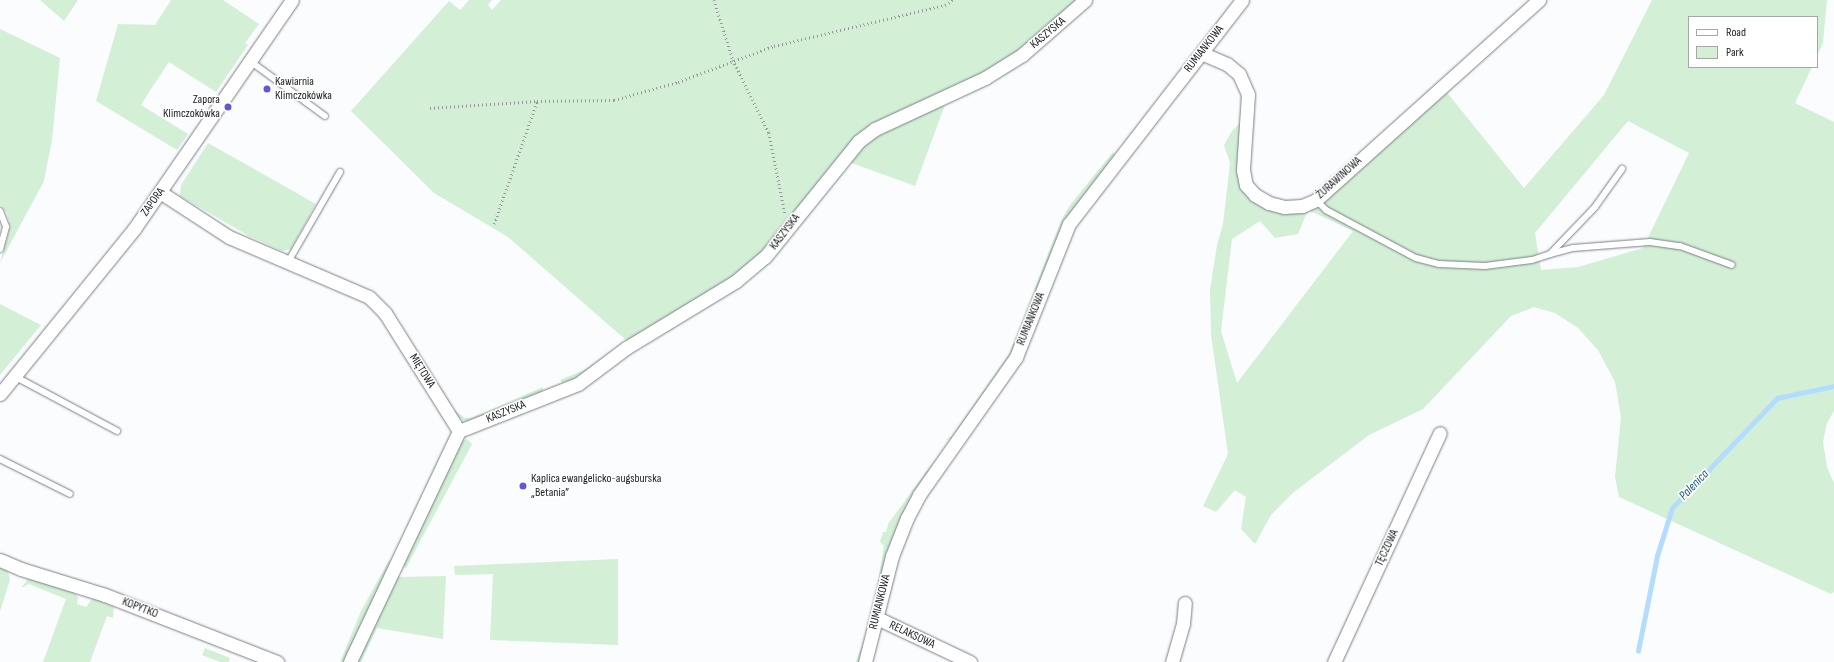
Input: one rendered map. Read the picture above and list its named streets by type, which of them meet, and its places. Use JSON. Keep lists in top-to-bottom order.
{
  "streets": {
    "street": [
      "KASZYSKA",
      "RUMIANKOWA",
      "ŻURAWINOWA",
      "ZAPORA",
      "MIĘTOWA",
      "TĘCZOWA",
      "KOPYTKO",
      "RELAKSOWA"
    ]
  },
  "crossings": [
    ["KASZYSKA", "MIĘTOWA"],
    ["RUMIANKOWA", "ŻURAWINOWA"],
    ["RUMIANKOWA", "RELAKSOWA"],
    ["ZAPORA", "MIĘTOWA"]
  ],
  "water": ["Palenica"],
  "places": ["Kawiarnia Klimczokówka", "Zapora Klimczokówka", "Kaplica ewangelicko-augsburska „Betania”"],
  "legend": ["Road", "Park"]
}
